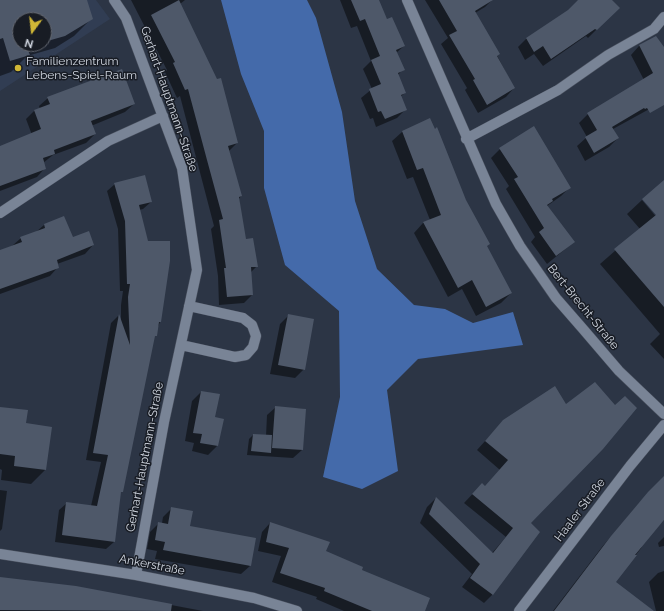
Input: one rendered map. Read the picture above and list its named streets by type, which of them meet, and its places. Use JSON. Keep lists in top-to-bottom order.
{
  "streets": {
    "street": [
      "Gerhart-Hauptmann-Straße",
      "Bert-Brecht-Straße",
      "Haaler Straße",
      "Ankerstraße"
    ]
  },
  "crossings": [
    ["Gerhart-Hauptmann-Straße", "Ankerstraße"]
  ],
  "places": ["Familienzentrum Lebens-Spiel-Raum"],
  "north": "bottom"
}
